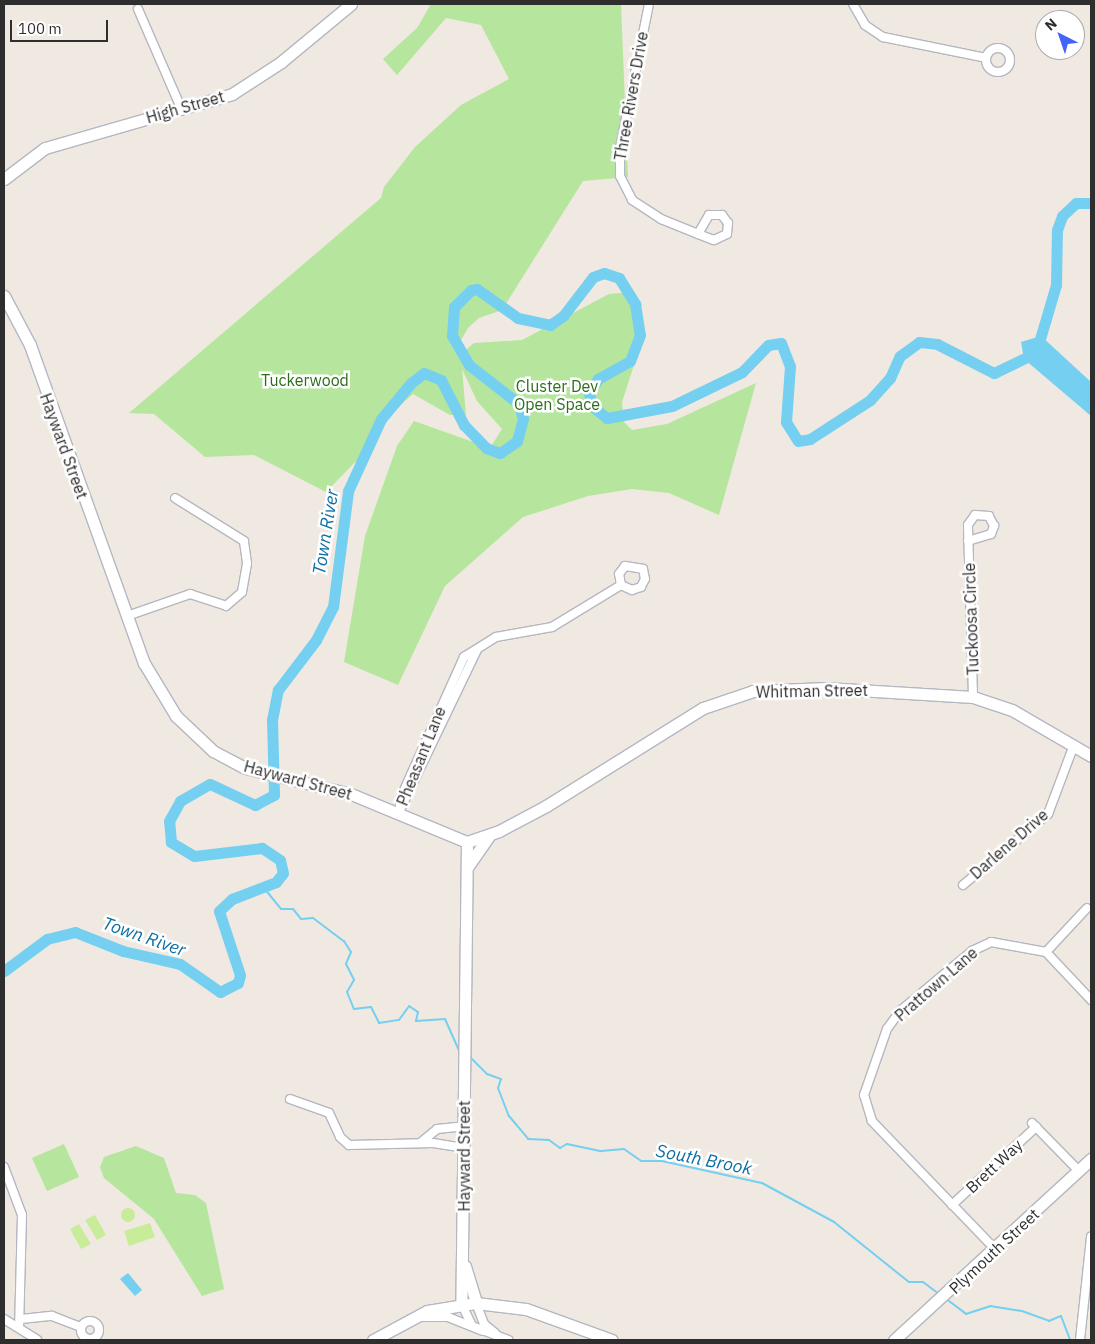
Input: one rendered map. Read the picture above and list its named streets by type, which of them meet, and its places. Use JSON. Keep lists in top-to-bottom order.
{
  "streets": {
    "street": [
      "Three Rivers Drive",
      "High Street",
      "Hayward Street",
      "Tuckoosa Circle",
      "Whitman Street",
      "Pheasant Lane",
      "Darlene Drive",
      "Prattown Lane",
      "Brett Way",
      "Plymouth Street"
    ]
  },
  "crossings": [
    ["Hayward Street", "Whitman Street"],
    ["Hayward Street", "Pheasant Lane"],
    ["Tuckoosa Circle", "Whitman Street"],
    ["Whitman Street", "Darlene Drive"],
    ["Prattown Lane", "Brett Way"],
    ["Prattown Lane", "Plymouth Street"],
    ["Brett Way", "Plymouth Street"]
  ],
  "water": ["Town River", "South Brook"],
  "parks": ["Tuckerwood", "Cluster Dev Open Space"],
  "scale_bar": "100 m",
  "north": "top left"
}
